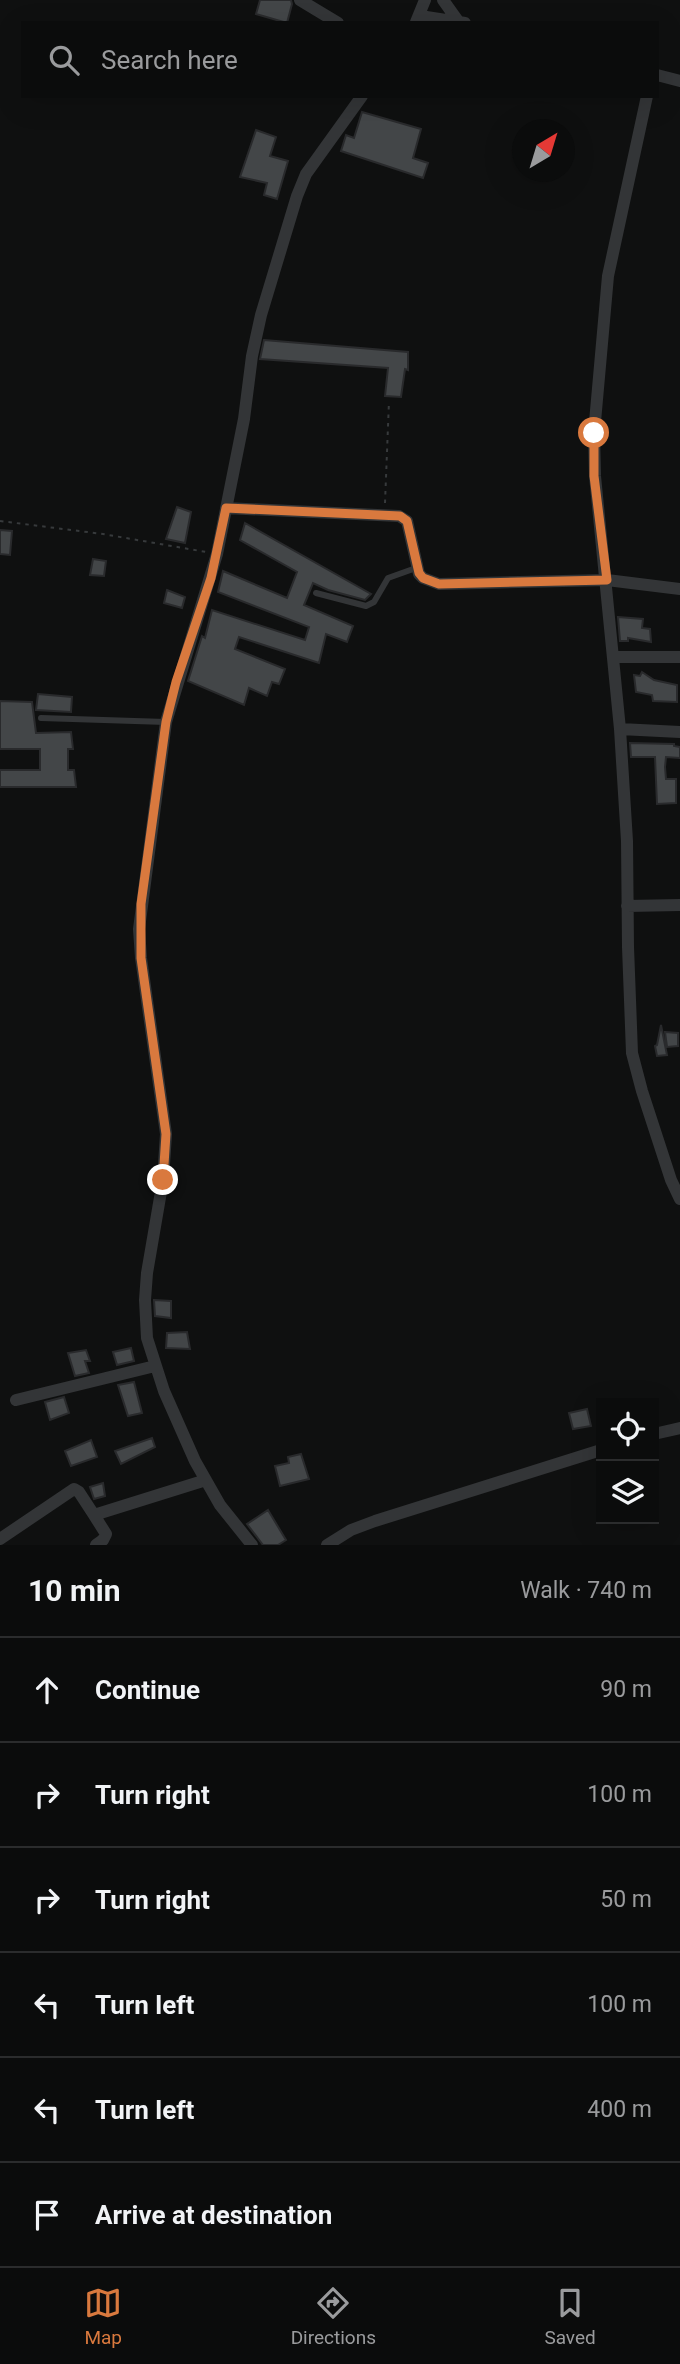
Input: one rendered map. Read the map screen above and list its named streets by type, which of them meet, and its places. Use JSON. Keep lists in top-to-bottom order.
{
  "north": "top right",
  "page": {
    "search": "Search here",
    "heading": ["10 min", "Walk · 740 m"],
    "list": [
      ["Continue", "90 m"],
      ["Turn right", "100 m"],
      ["Turn right", "50 m"],
      ["Turn left", "100 m"],
      ["Turn left", "400 m"],
      "Arrive at destination"
    ],
    "nav": ["Map", "Directions", "Saved"]
  }
}
